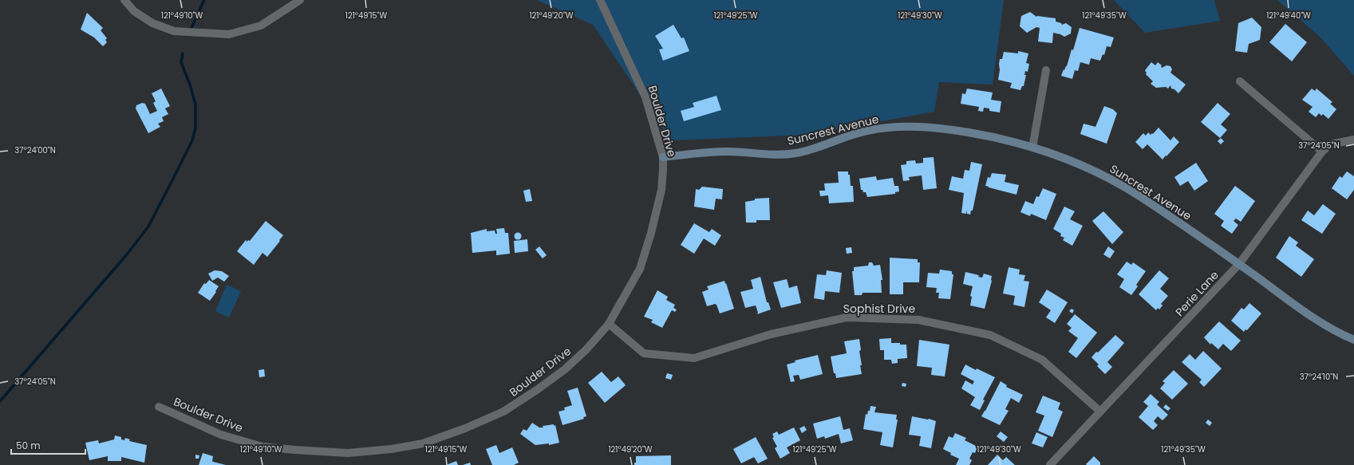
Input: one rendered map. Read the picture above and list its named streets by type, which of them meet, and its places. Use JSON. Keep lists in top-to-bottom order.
{
  "streets": {
    "street": [
      "Boulder Drive",
      "Suncrest Avenue",
      "Perie Lane",
      "Sophist Drive"
    ]
  },
  "crossings": [
    ["Boulder Drive", "Suncrest Avenue"],
    ["Boulder Drive", "Sophist Drive"],
    ["Suncrest Avenue", "Perie Lane"],
    ["Perie Lane", "Sophist Drive"]
  ],
  "scale_bar": "50 m",
  "coordinates": [
    "121°49'10\"W",
    "121°49'15\"W",
    "121°49'20\"W",
    "121°49'25\"W",
    "121°49'30\"W",
    "121°49'35\"W",
    "121°49'40\"W",
    "37°24'05\"N",
    "37°24'00\"N",
    "37°24'10\"N"
  ]
}
